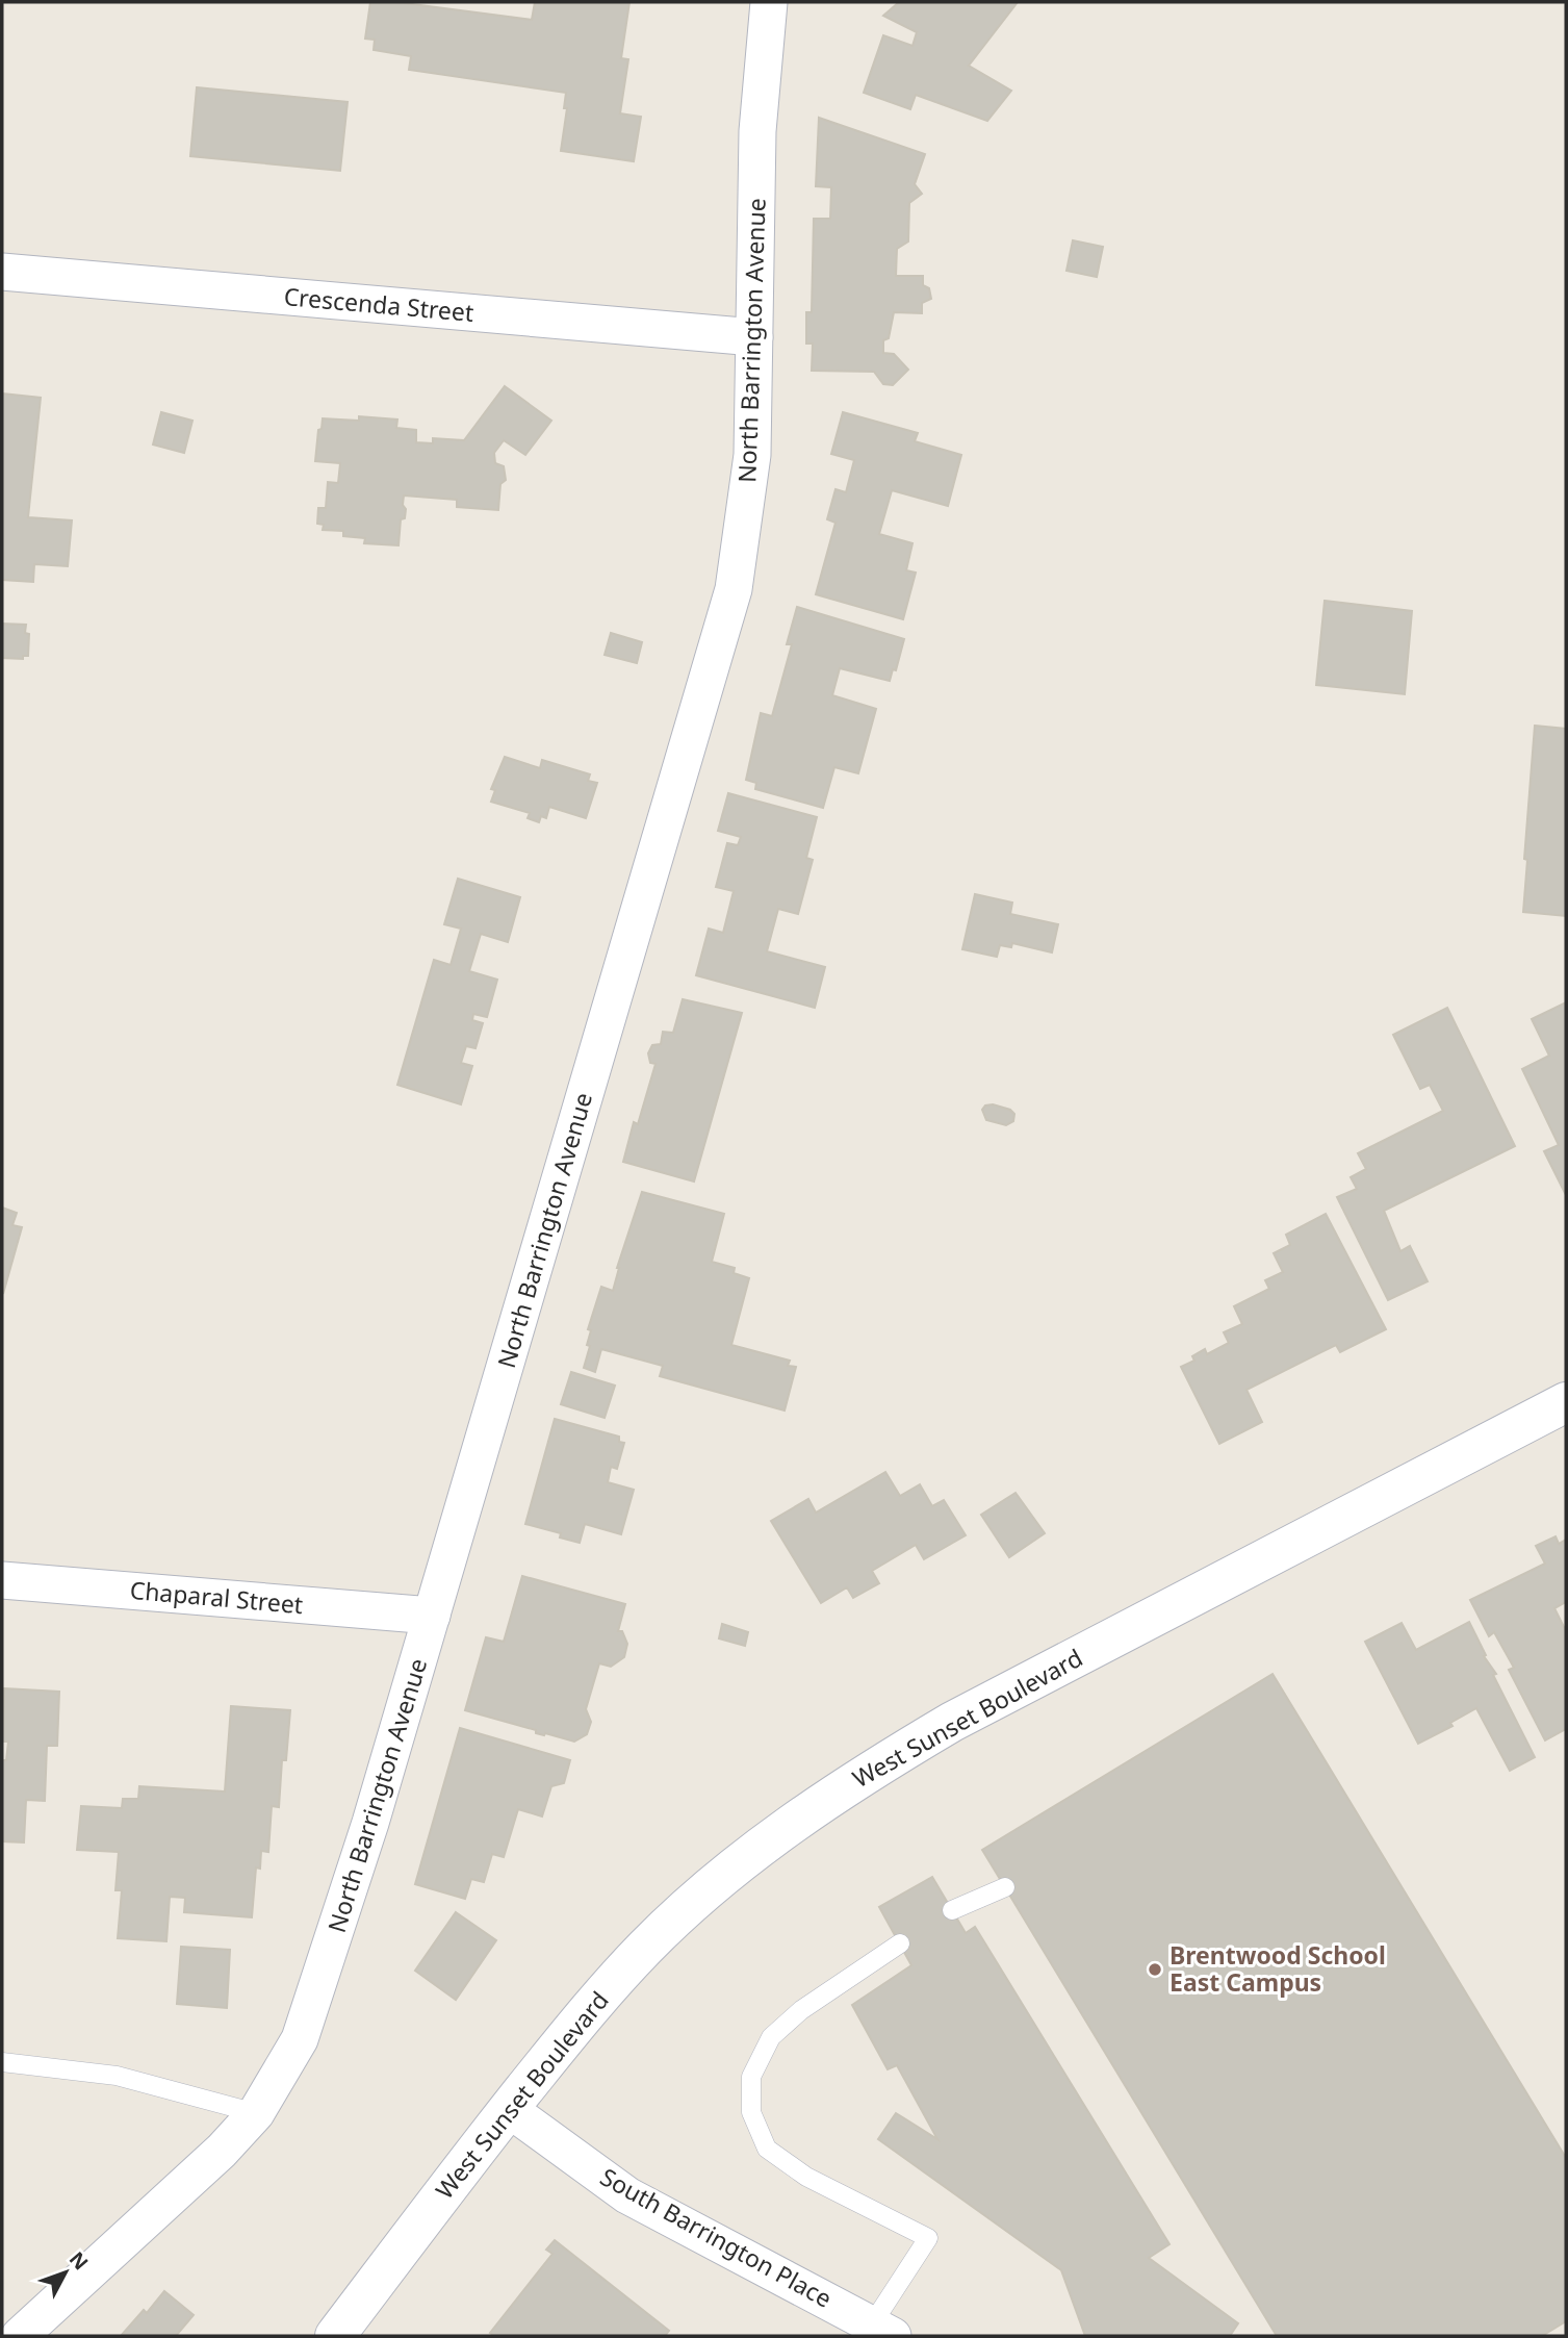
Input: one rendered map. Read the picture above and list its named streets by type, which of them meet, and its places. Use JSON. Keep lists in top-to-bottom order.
{
  "streets": {
    "main road": ["West Sunset Boulevard"],
    "street": [
      "Crescenda Street",
      "North Barrington Avenue",
      "Chaparal Street",
      "South Barrington Place"
    ]
  },
  "crossings": [
    ["Crescenda Street", "North Barrington Avenue"],
    ["North Barrington Avenue", "Chaparal Street"],
    ["West Sunset Boulevard", "South Barrington Place"]
  ],
  "places": ["Brentwood School East Campus"],
  "north": "top right"
}
